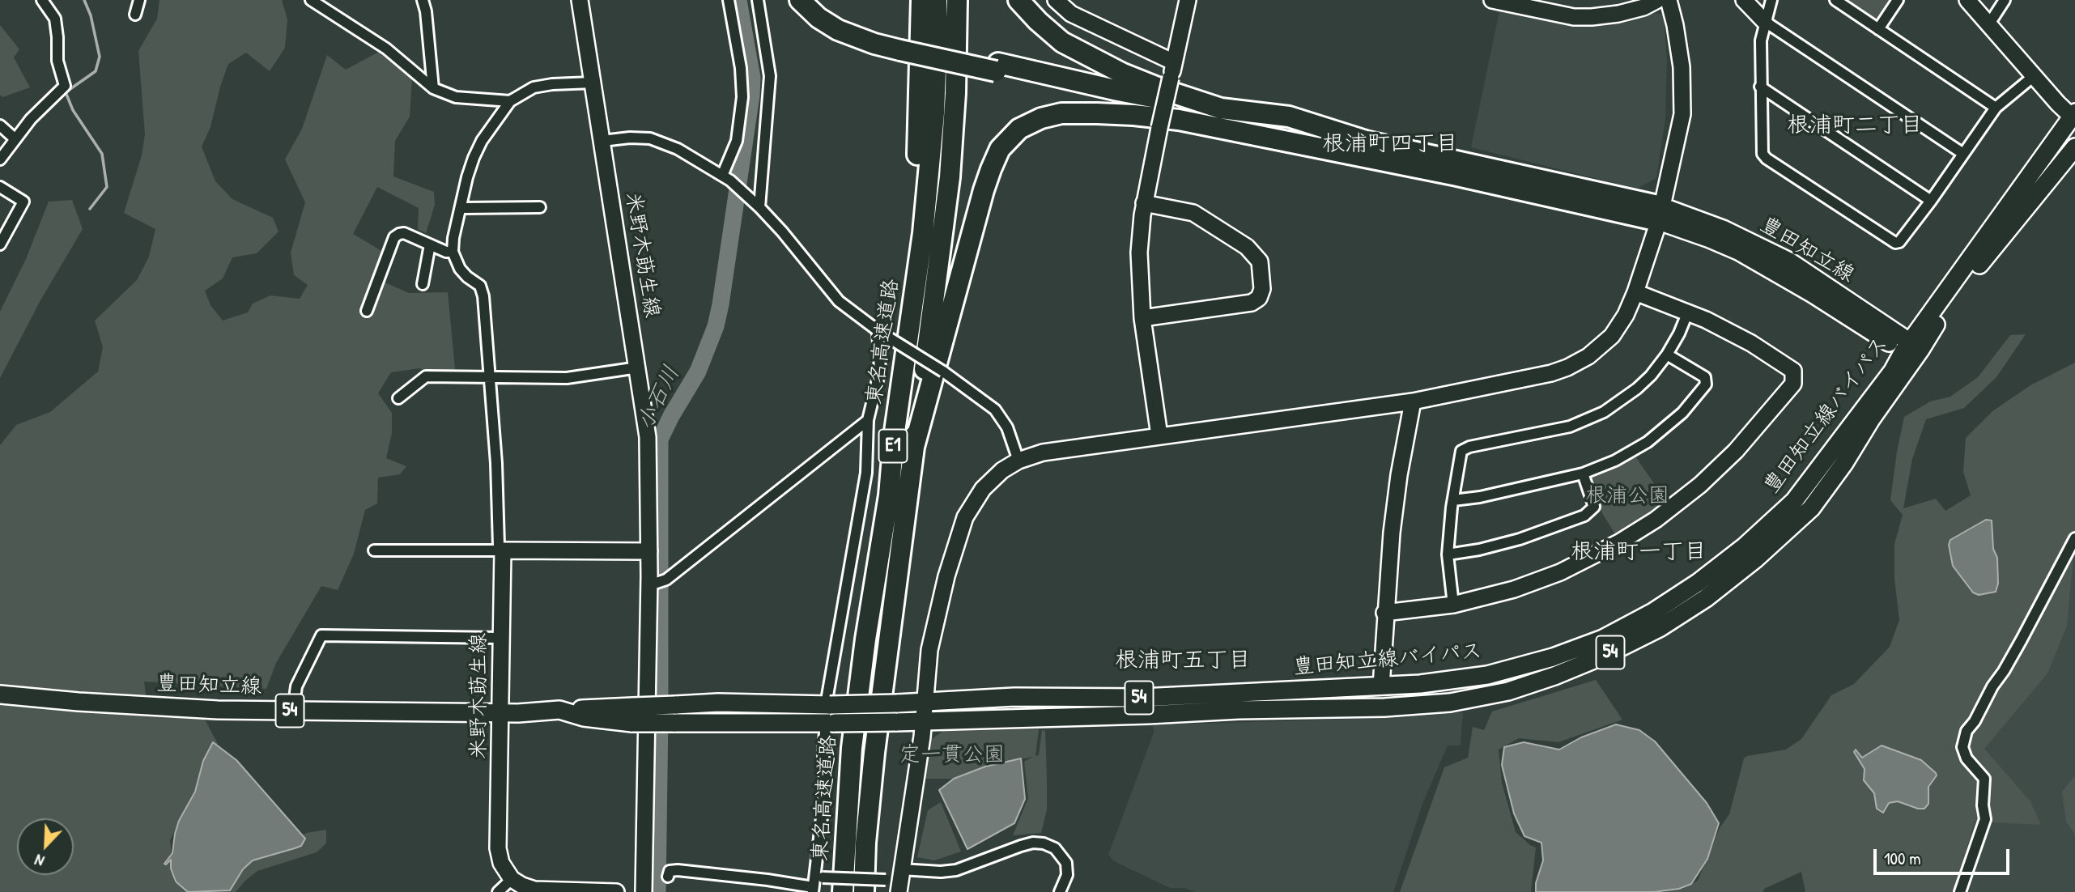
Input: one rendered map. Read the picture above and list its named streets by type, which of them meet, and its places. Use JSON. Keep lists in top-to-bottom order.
{
  "streets": {
    "highway": ["東名高速道路", "E1"],
    "main road": ["豊田知立線", "豊田知立線バイパス", "54"],
    "street": ["米野木莇生線"]
  },
  "crossings": [
    ["豊田知立線", "米野木莇生線"],
    ["豊田知立線", "豊田知立線バイパス"],
    ["豊田知立線", "54"],
    ["豊田知立線バイパス", "54"]
  ],
  "districts": [
    "根浦町二丁目",
    "根浦町四丁目",
    "根浦町一丁目",
    "根浦町五丁目"
  ],
  "water": ["小石川"],
  "parks": ["根浦公園", "定一貫公園"],
  "scale_bar": "100 m",
  "north": "bottom left"
}
